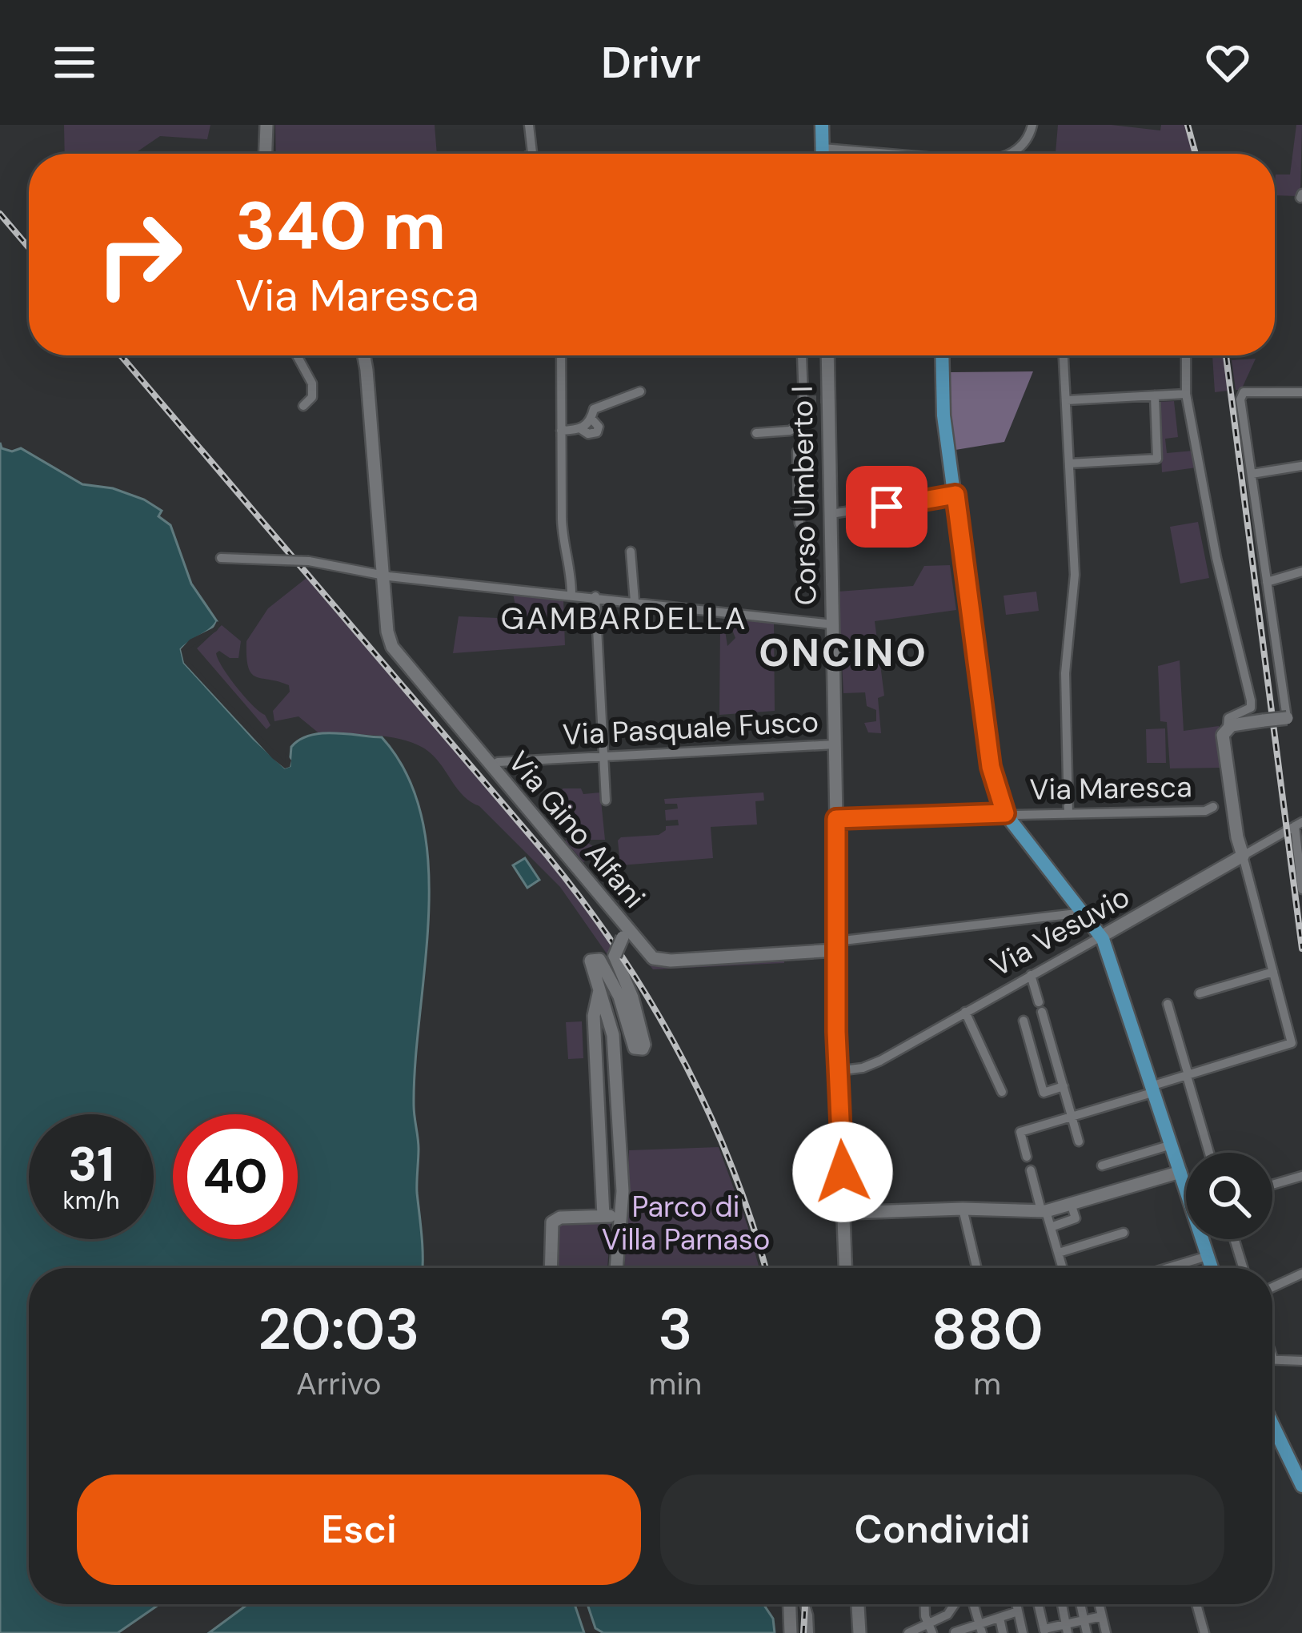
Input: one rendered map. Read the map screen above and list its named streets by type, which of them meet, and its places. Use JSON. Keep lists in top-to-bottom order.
{
  "streets": {
    "street": [
      "Corso Umberto I",
      "Via Pasquale Fusco",
      "Via Maresca",
      "Via Gino Alfani",
      "Via Vesuvio"
    ]
  },
  "crossings": [
    ["Corso Umberto I", "Via Pasquale Fusco"],
    ["Corso Umberto I", "Via Maresca"],
    ["Corso Umberto I", "Via Gino Alfani"],
    ["Corso Umberto I", "Via Vesuvio"],
    ["Via Pasquale Fusco", "Via Gino Alfani"]
  ],
  "districts": ["GAMBARDELLA", "ONCINO"],
  "parks": ["Parco di Villa Parnaso"],
  "page": {
    "header": "Drivr",
    "turn": ["340 m", "Via Maresca"],
    "speed": "31 km/h",
    "limit": "40",
    "eta": [
      "20:03",
      "Arrivo",
      "3",
      "min",
      "880",
      "m"
    ],
    "buttons": ["Esci", "Condividi"]
  }
}
